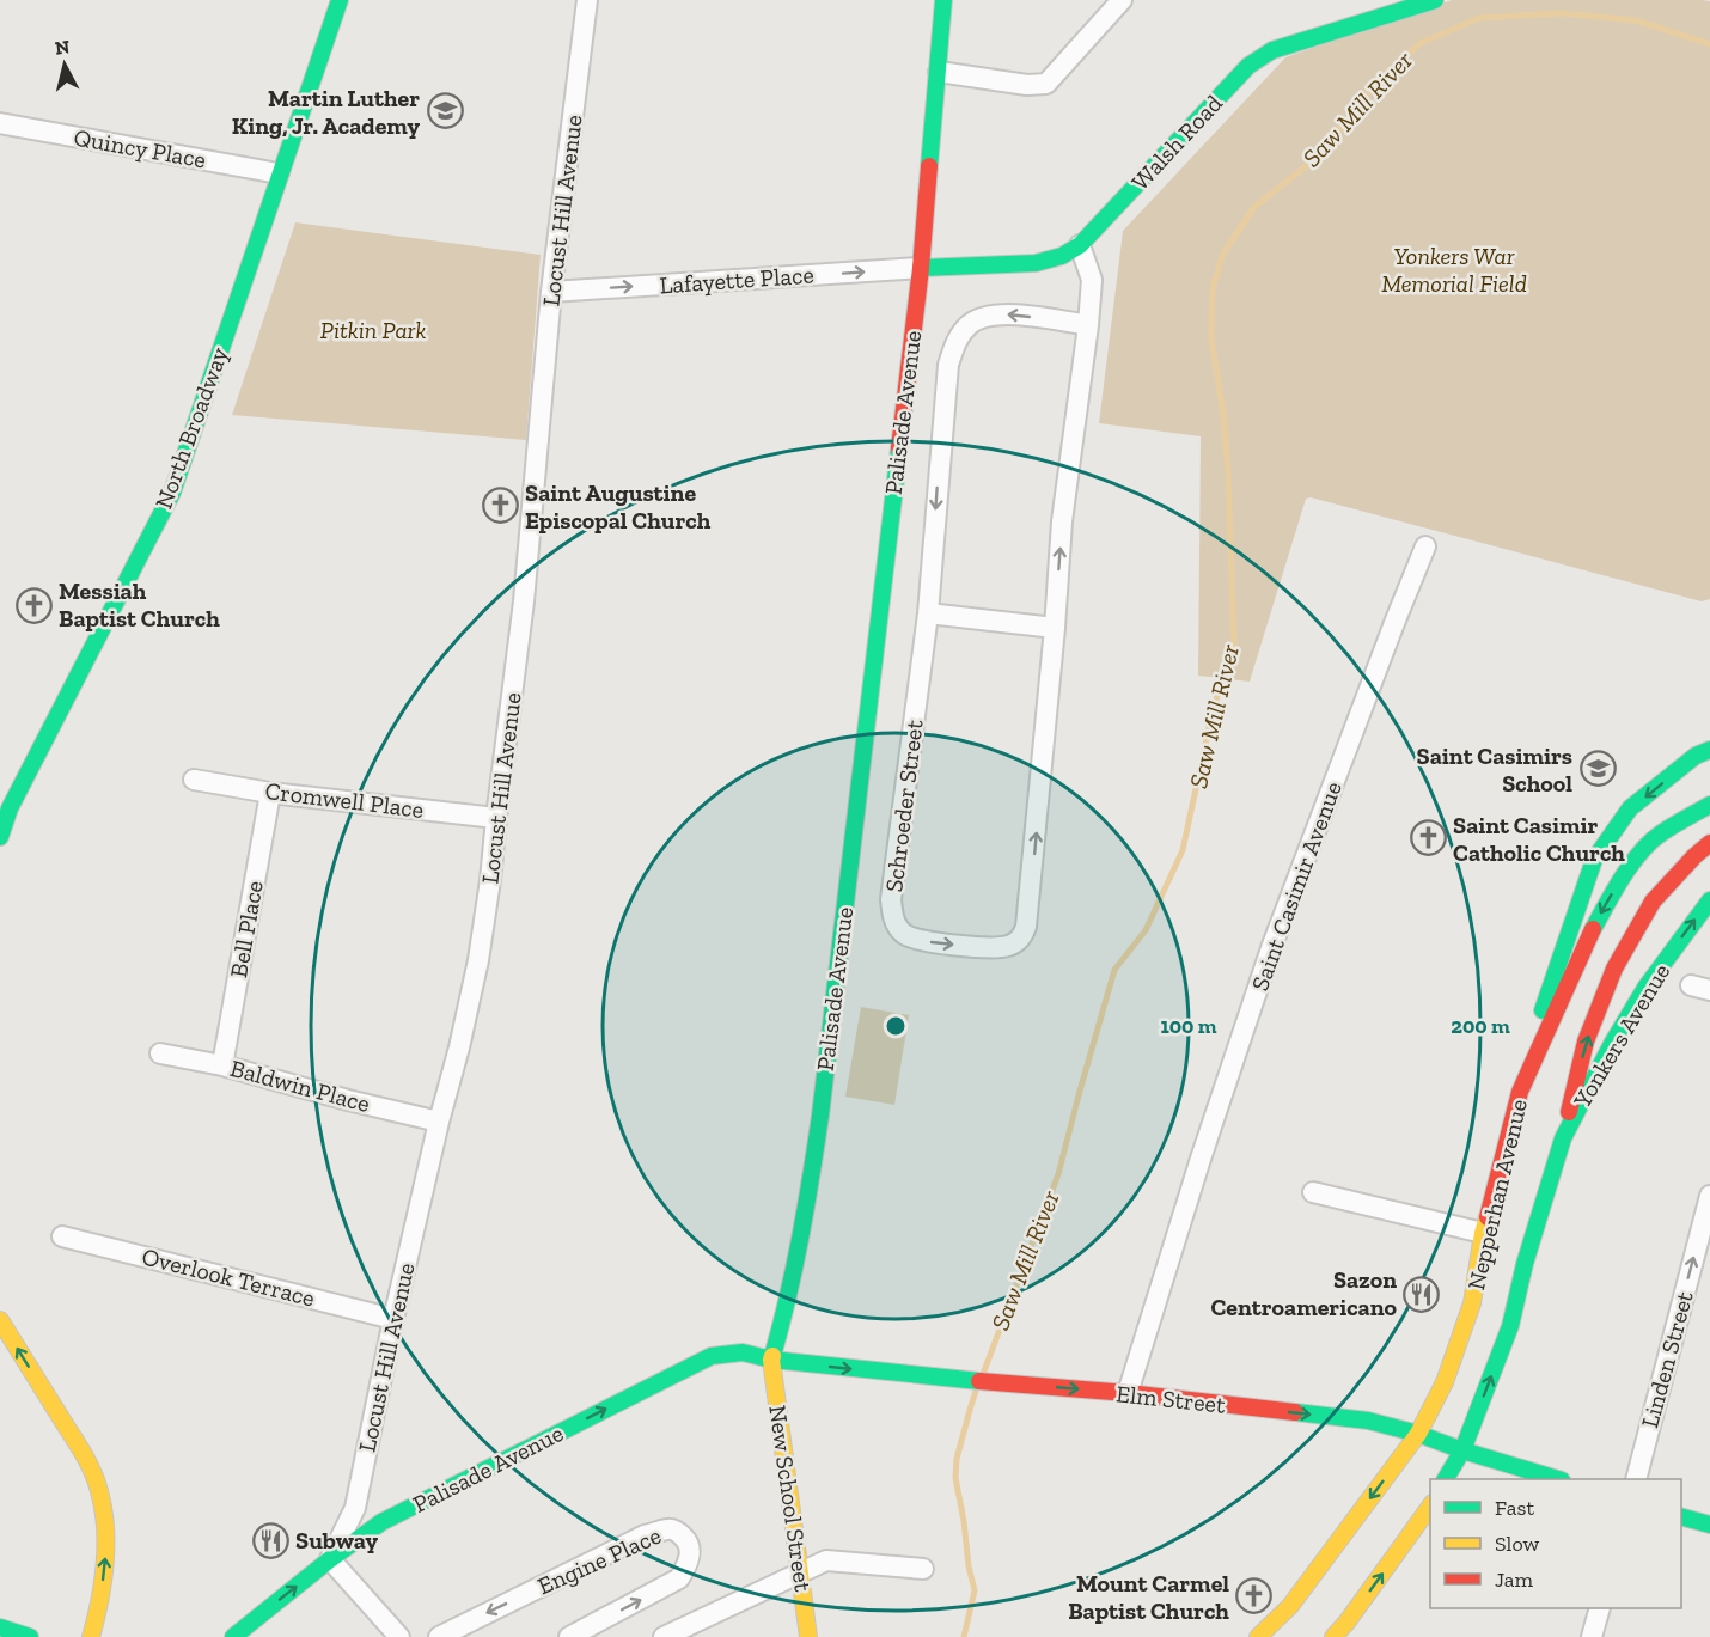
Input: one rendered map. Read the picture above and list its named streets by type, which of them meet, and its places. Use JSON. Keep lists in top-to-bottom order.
{
  "streets": {
    "main road": [
      "Walsh Road",
      "Palisade Avenue",
      "North Broadway",
      "Yonkers Avenue",
      "Nepperhan Avenue",
      "Elm Street",
      "New School Street"
    ],
    "street": [
      "Quincy Place",
      "Locust Hill Avenue",
      "Lafayette Place",
      "Cromwell Place",
      "Schroeder Street",
      "Saint Casimir Avenue",
      "Bell Place",
      "Baldwin Place",
      "Overlook Terrace",
      "Linden Street",
      "Engine Place"
    ]
  },
  "crossings": [
    ["Walsh Road", "Lafayette Place"],
    ["Walsh Road", "Palisade Avenue"],
    ["Walsh Road", "Schroeder Street"],
    ["Quincy Place", "North Broadway"],
    ["Locust Hill Avenue", "Lafayette Place"],
    ["Locust Hill Avenue", "Palisade Avenue"],
    ["Locust Hill Avenue", "Cromwell Place"],
    ["Locust Hill Avenue", "Baldwin Place"],
    ["Locust Hill Avenue", "Overlook Terrace"],
    ["Lafayette Place", "Palisade Avenue"],
    ["Palisade Avenue", "Elm Street"],
    ["Palisade Avenue", "New School Street"],
    ["Cromwell Place", "Bell Place"],
    ["Saint Casimir Avenue", "Elm Street"],
    ["Bell Place", "Baldwin Place"],
    ["Yonkers Avenue", "Nepperhan Avenue"],
    ["Nepperhan Avenue", "Elm Street"],
    ["Elm Street", "New School Street"]
  ],
  "one_way": ["Lafayette Place", "Linden Street", "Elm Street"],
  "water": ["Saw Mill River"],
  "parks": ["Yonkers War Memorial Field", "Pitkin Park"],
  "places": {
    "school or university": ["Martin Luther King, Jr. Academy", "Saint Casimirs School"],
    "church": [
      "Saint Augustine Episcopal Church",
      "Messiah Baptist Church",
      "Saint Casimir Catholic Church",
      "Mount Carmel Baptist Church"
    ],
    "restaurant": ["Sazon Centroamericano", "Subway"]
  },
  "legend": ["Fast", "Slow", "Jam"],
  "north": "top",
  "rings": ["100 m", "200 m"]
}
